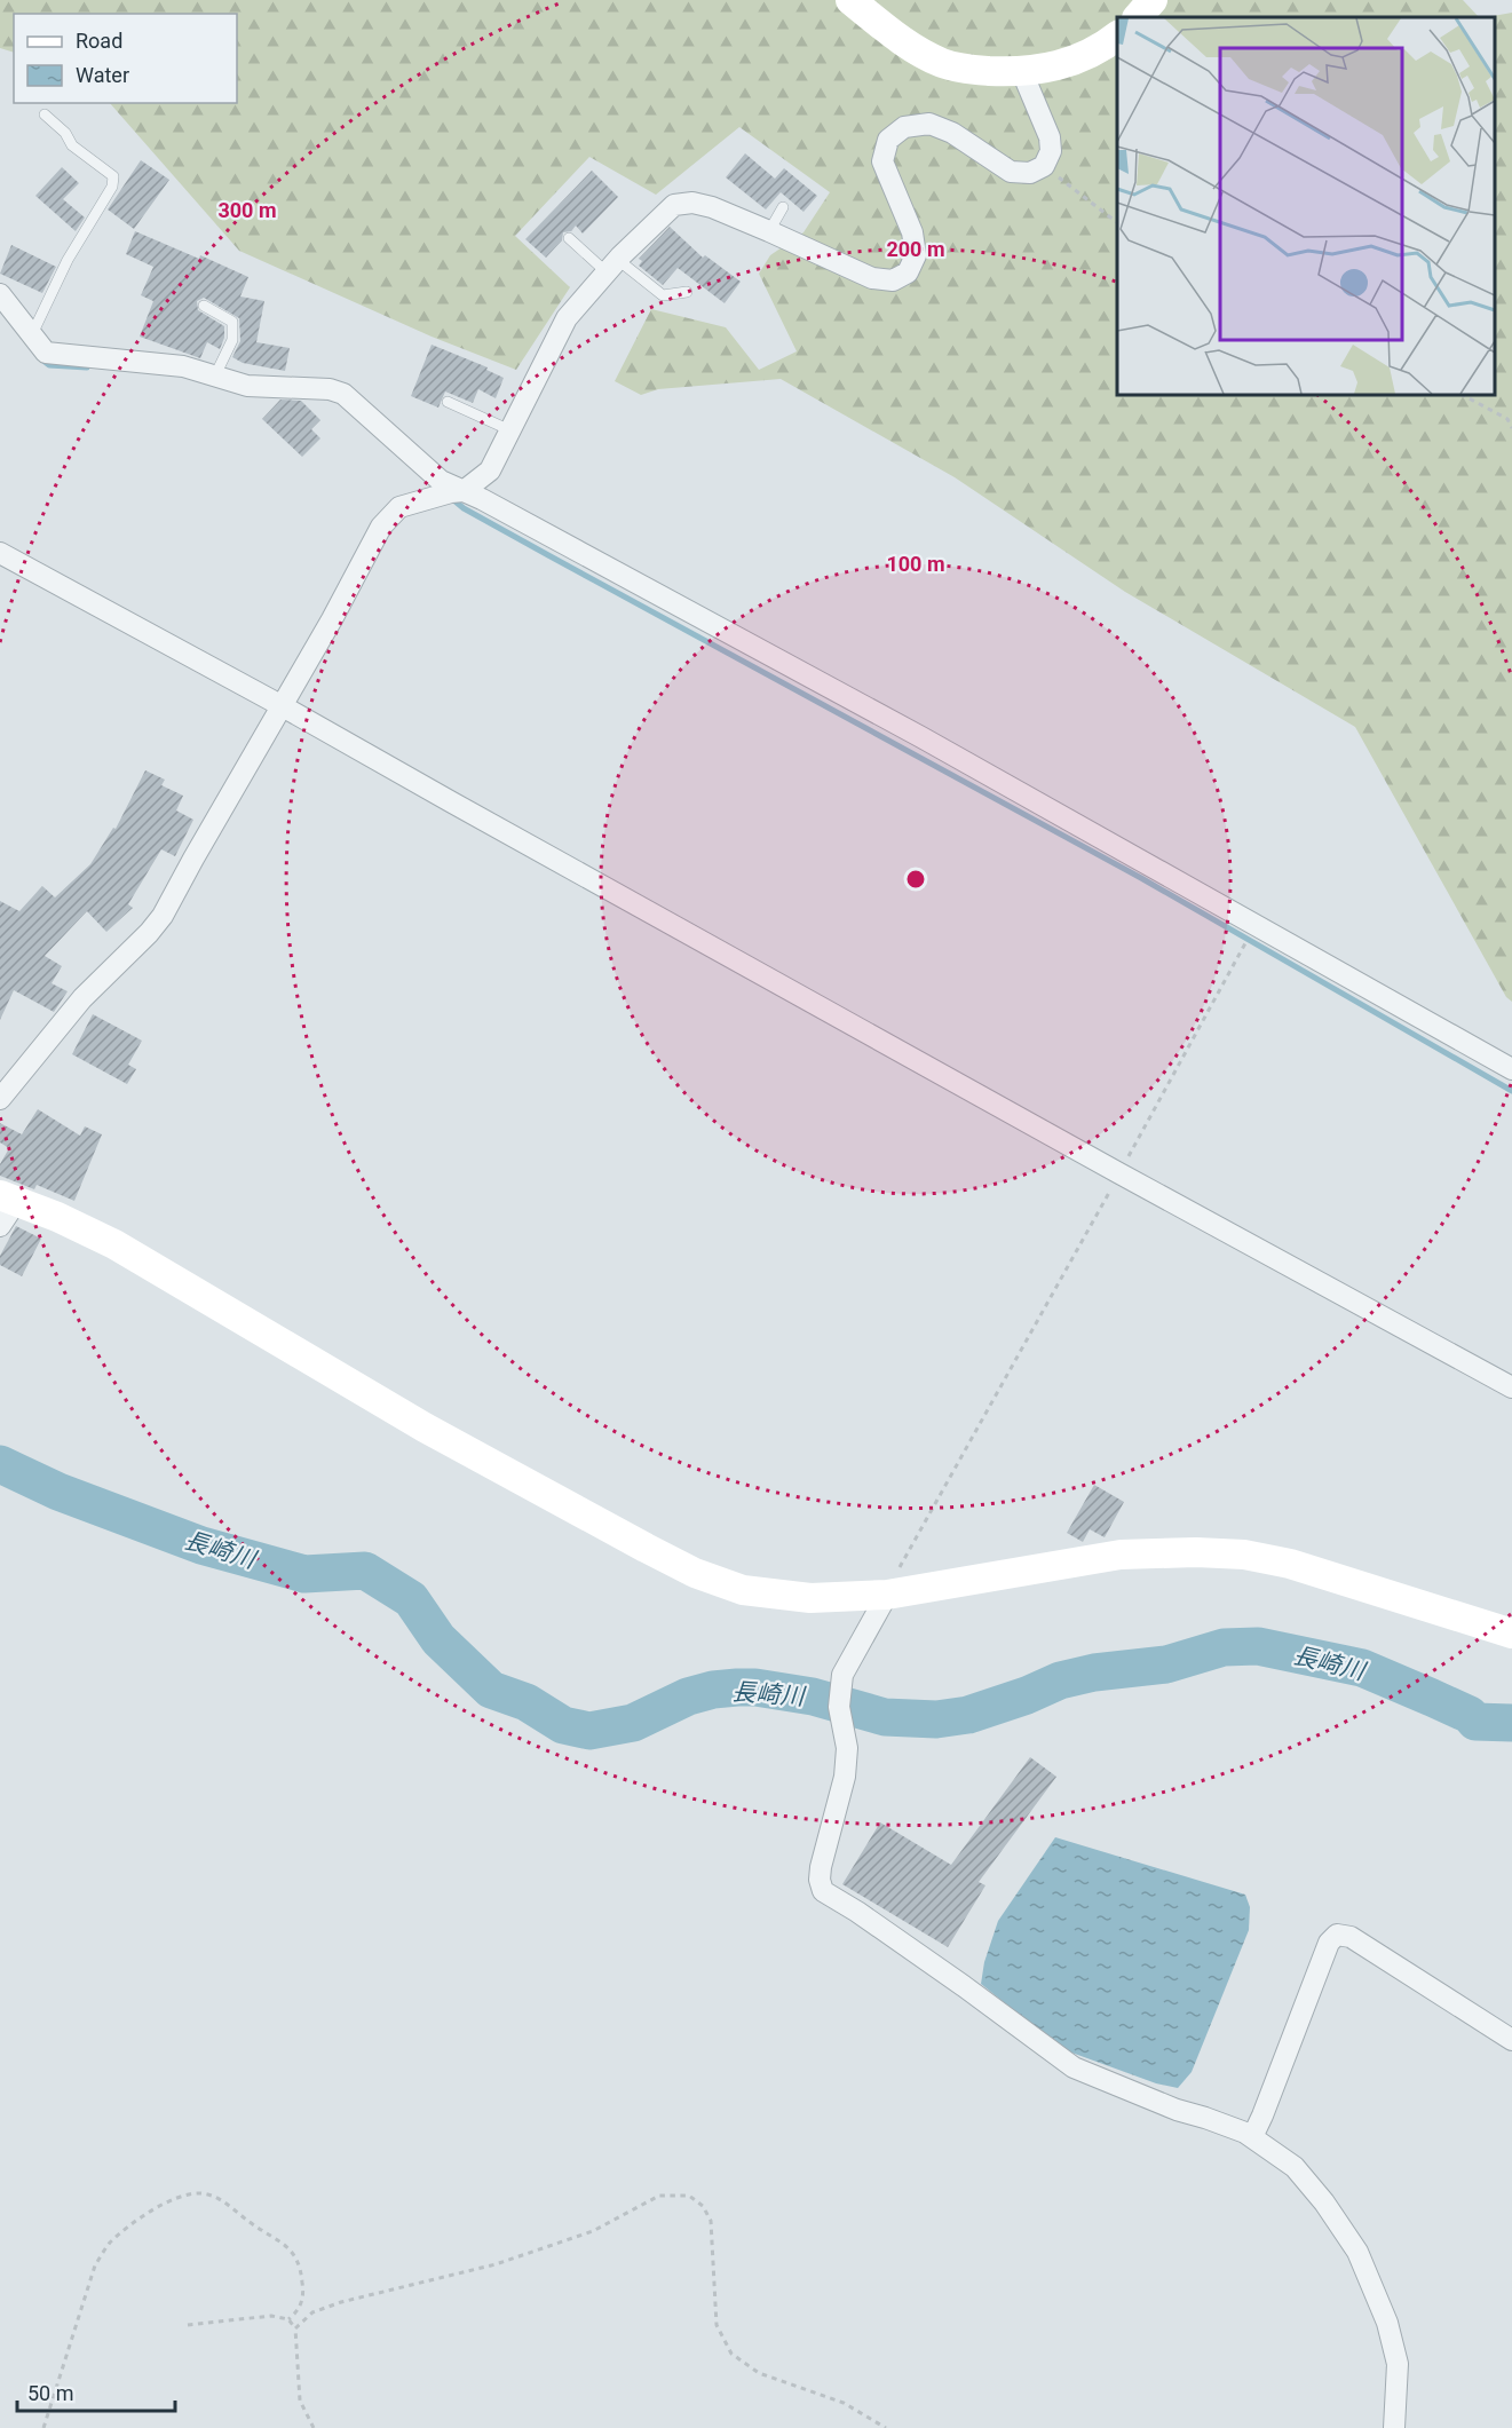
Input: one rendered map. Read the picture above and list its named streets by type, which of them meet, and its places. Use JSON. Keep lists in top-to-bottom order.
{
  "water": ["長崎川"],
  "legend": ["Road", "Water"],
  "scale_bar": "50 m",
  "rings": ["300 m", "200 m", "100 m"]
}
